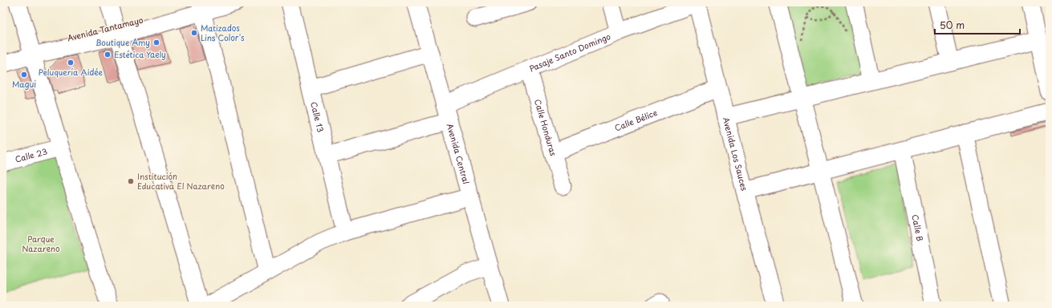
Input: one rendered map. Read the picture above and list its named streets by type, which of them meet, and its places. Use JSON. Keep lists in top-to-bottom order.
{
  "streets": {
    "street": [
      "Avenida Tantamayo",
      "Pasaje Santo Domingo",
      "Calle 13",
      "Calle Bélice",
      "Calle Honduras",
      "Avenida Central",
      "Avenida Los Sauces",
      "Calle 23",
      "Calle B"
    ]
  },
  "crossings": [
    ["Pasaje Santo Domingo", "Calle Honduras"],
    ["Pasaje Santo Domingo", "Avenida Central"],
    ["Pasaje Santo Domingo", "Avenida Los Sauces"],
    ["Calle Bélice", "Calle Honduras"],
    ["Calle Bélice", "Avenida Los Sauces"]
  ],
  "parks": ["Parque Nazareno"],
  "places": [
    "Matizados Lins Color's",
    "Boutique Amy",
    "Estética Yaely",
    "Peluquería Aidée",
    "Magui",
    "Institución Educativa El Nazareno"
  ],
  "scale_bar": "50 m"
}
